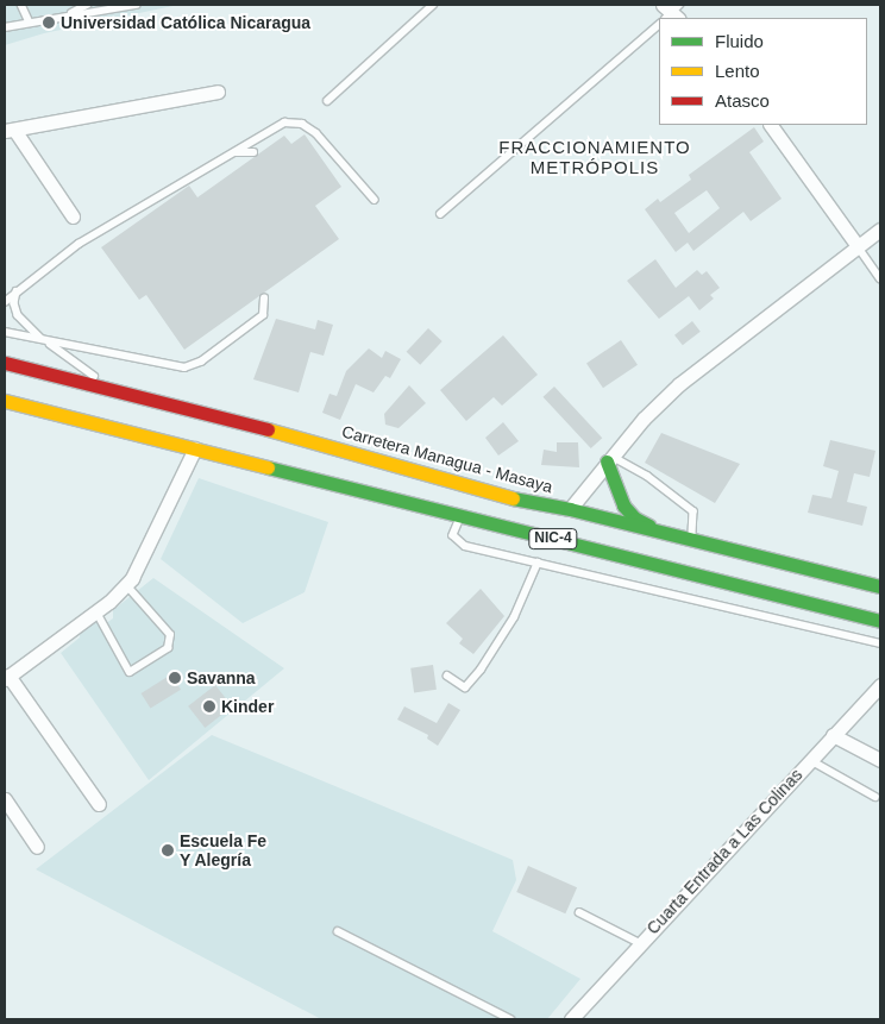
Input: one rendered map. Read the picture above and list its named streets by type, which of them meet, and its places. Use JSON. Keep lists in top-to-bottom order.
{
  "streets": {
    "highway": ["Carretera Managua - Masaya", "NIC-4"],
    "street": ["Cuarta Entrada a Las Colinas"]
  },
  "districts": ["FRACCIONAMIENTO METRÓPOLIS"],
  "places": [
    "Universidad Católica Nicaragua",
    "Savanna",
    "Kinder",
    "Escuela Fe Y Alegría"
  ],
  "legend": ["Fluido", "Lento", "Atasco"]
}
